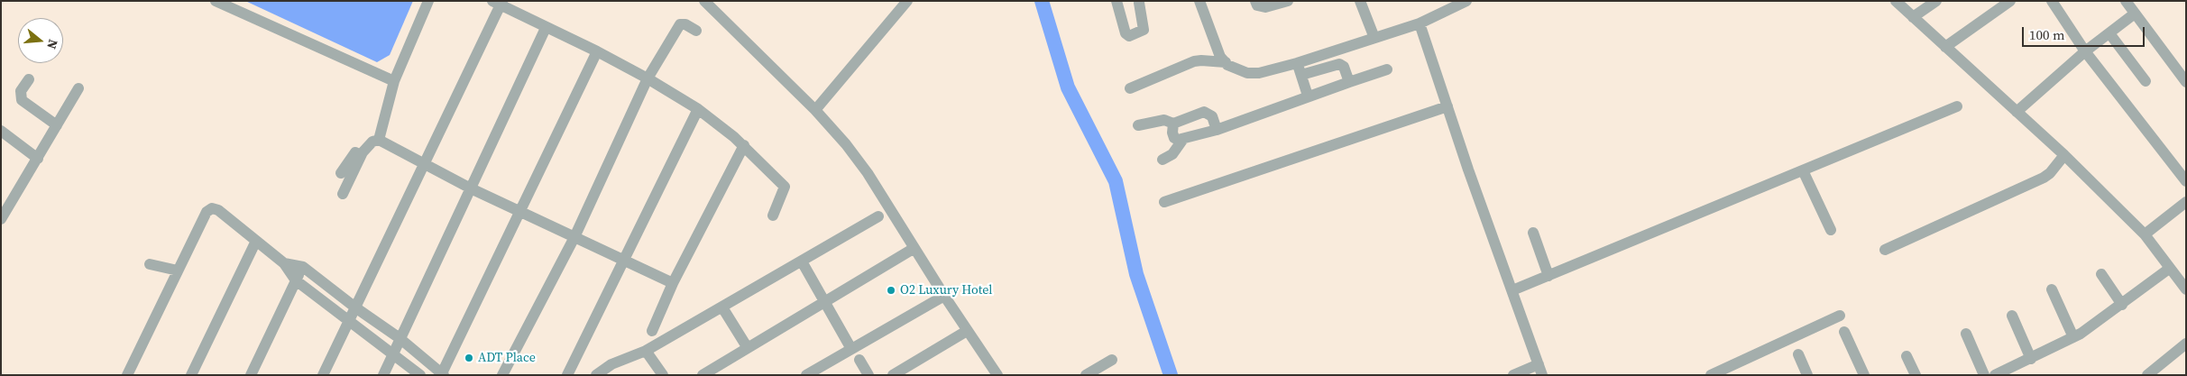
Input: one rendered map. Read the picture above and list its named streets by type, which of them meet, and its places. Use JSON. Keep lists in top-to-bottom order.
{
  "places": ["O2 Luxury Hotel", "ADT Place"],
  "scale_bar": "100 m",
  "north": "right"
}
